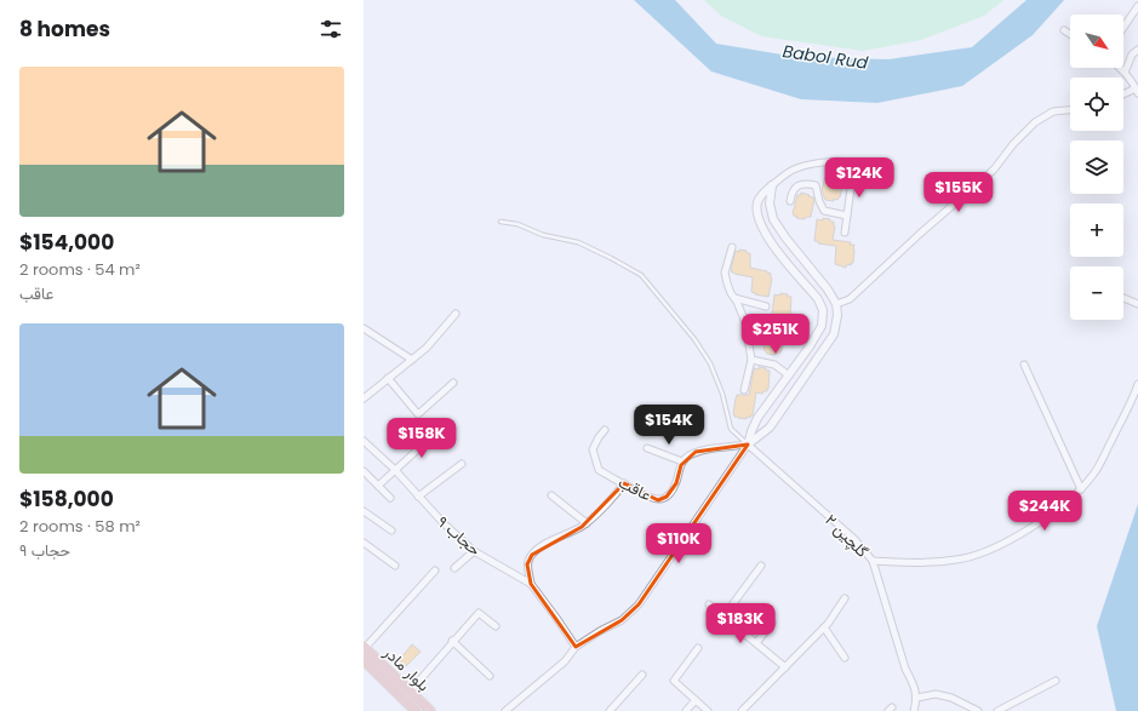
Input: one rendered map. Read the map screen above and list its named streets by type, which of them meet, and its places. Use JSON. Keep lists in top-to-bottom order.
{
  "streets": {
    "main road": ["بلوار مادر"],
    "street": ["عاقب", "حجاب ۹", "گلچین ۲"]
  },
  "water": ["Babol Rud"],
  "north": "bottom right",
  "page": {
    "heading": "8 homes",
    "map_buttons": ["+", "−"],
    "list": [
      {
        "name": "$154,000",
        "note": "2 rooms · 54 m² · عاقب"
      },
      {
        "name": "$158,000",
        "note": "2 rooms · 58 m² · حجاب ۹"
      }
    ],
    "price": [
      "$124K",
      "$155K",
      "$251K",
      "$154K",
      "$158K",
      "$244K",
      "$110K",
      "$183K"
    ]
  }
}
